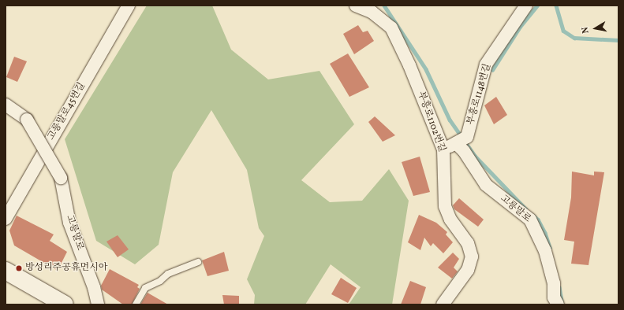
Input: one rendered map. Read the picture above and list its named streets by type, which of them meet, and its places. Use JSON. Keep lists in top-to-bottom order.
{
  "streets": {
    "street": [
      "부흥로1148번길",
      "고릉말로45번길",
      "부흥로1102번길",
      "고릉말로"
    ]
  },
  "crossings": [
    ["부흥로1148번길", "고릉말로"]
  ],
  "places": ["방성리주공휴먼시아"],
  "north": "left"
}
